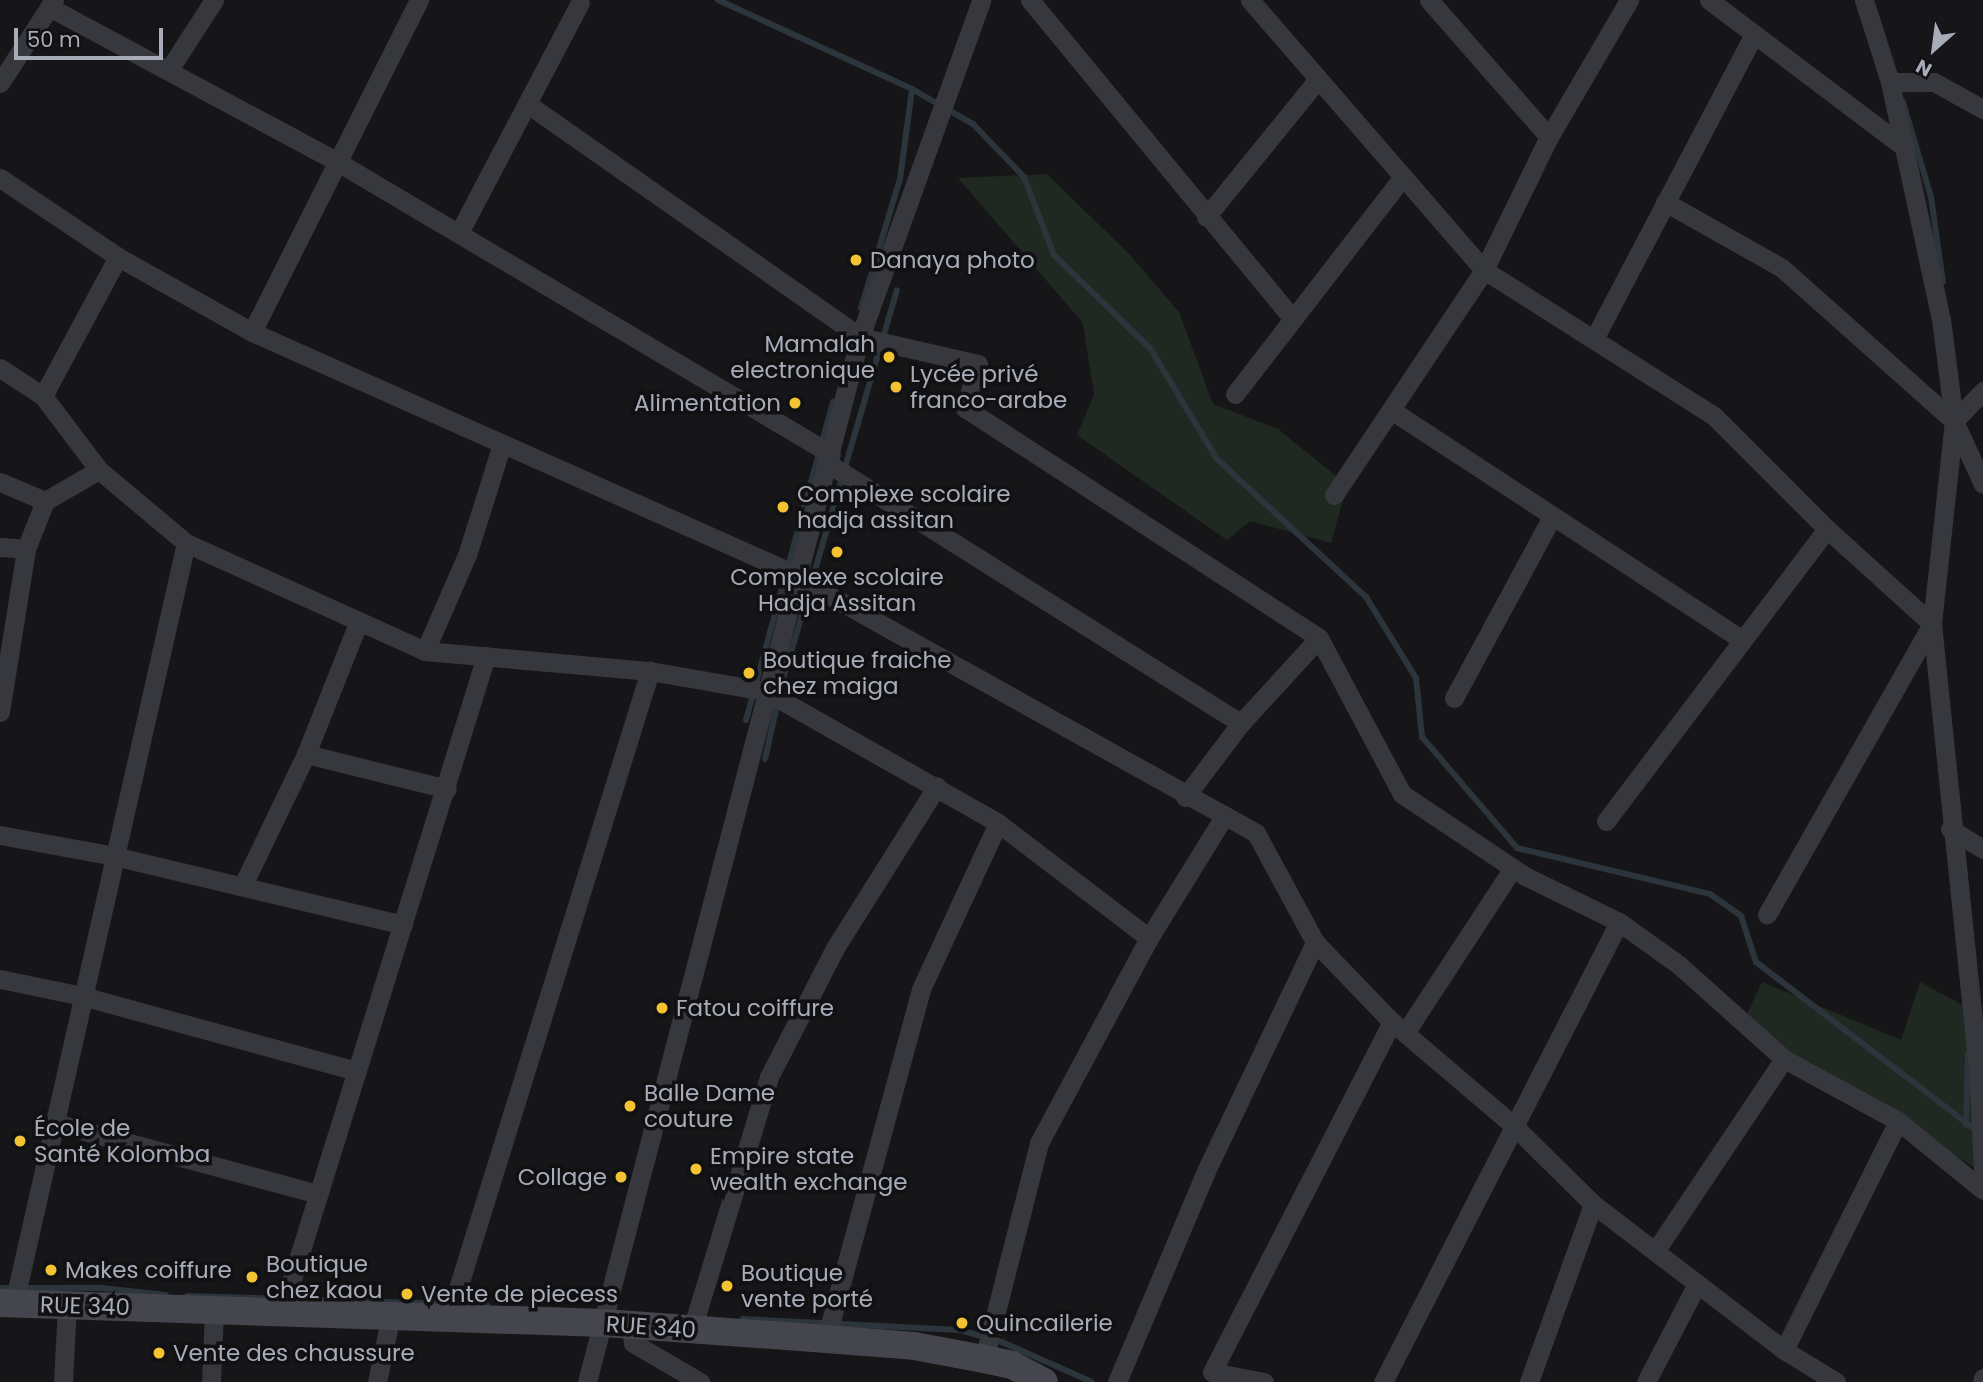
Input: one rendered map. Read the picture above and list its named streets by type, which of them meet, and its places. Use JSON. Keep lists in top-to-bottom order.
{
  "streets": {
    "street": ["RUE 340"]
  },
  "places": [
    "Danaya photo",
    "Mamalah electronique",
    "Lycée privé franco-arabe",
    "Alimentation",
    "Complexe scolaire hadja assitan",
    "Complexe scolaire Hadja Assitan",
    "Boutique fraiche chez maiga",
    "Fatou coiffure",
    "Balle Dame couture",
    "École de Santé Kolomba",
    "Empire state wealth exchange",
    "Collage",
    "Makes coiffure",
    "Boutique chez kaou",
    "Boutique vente porté",
    "Vente de piecess",
    "Quincailerie",
    "Vente des chaussure"
  ],
  "scale_bar": "50 m",
  "north": "bottom left"
}
